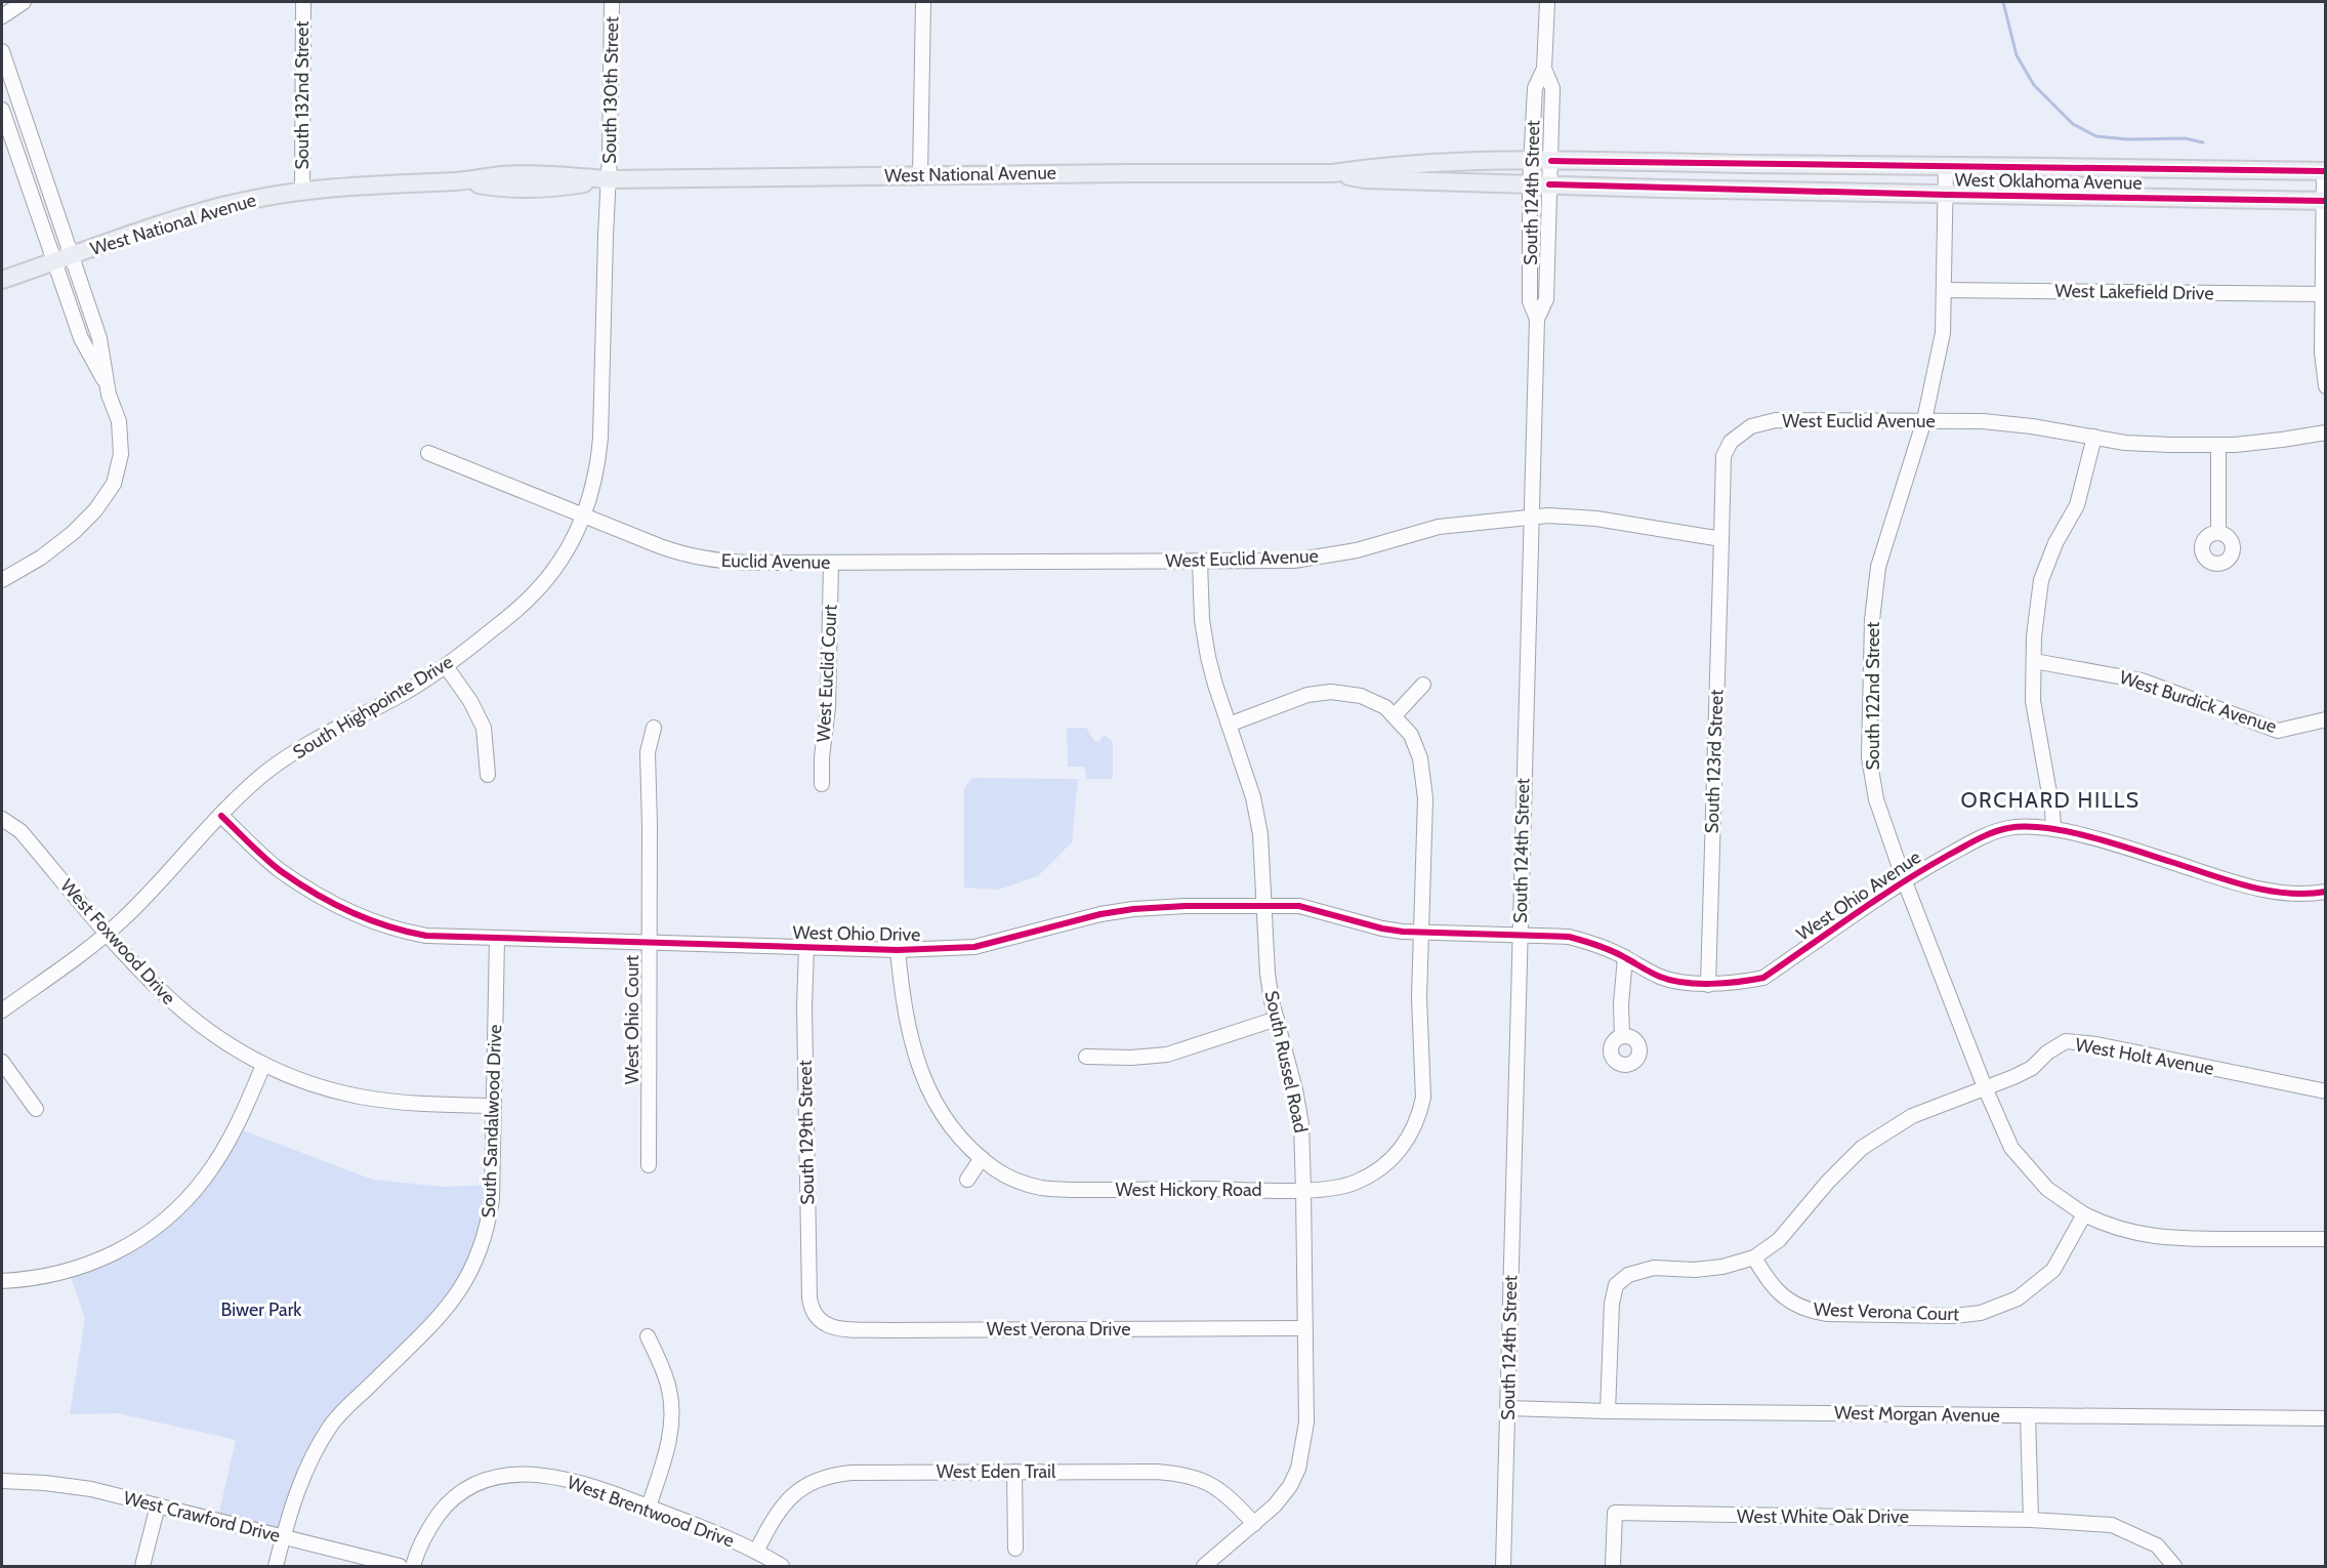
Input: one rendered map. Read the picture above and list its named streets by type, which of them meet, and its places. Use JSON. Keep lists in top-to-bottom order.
{
  "streets": {
    "main road": ["West National Avenue", "West Oklahoma Avenue"],
    "street": [
      "South 130th Street",
      "South 132nd Street",
      "South 124th Street",
      "West Lakefield Drive",
      "West Euclid Avenue",
      "Euclid Avenue",
      "West Euclid Court",
      "South 122nd Street",
      "West Burdick Avenue",
      "South Highpointe Drive",
      "South 123rd Street",
      "West Ohio Avenue",
      "West Ohio Drive",
      "West Foxwood Drive",
      "West Ohio Court",
      "West Holt Avenue",
      "South Russel Road",
      "South Sandalwood Drive",
      "South 129th Street",
      "West Hickory Road",
      "West Verona Court",
      "West Verona Drive",
      "West Morgan Avenue",
      "West Eden Trail",
      "West Brentwood Drive",
      "West Crawford Drive",
      "West White Oak Drive"
    ]
  },
  "crossings": [
    ["South 130th Street", "West National Avenue"],
    ["South 130th Street", "South Highpointe Drive"],
    ["South 132nd Street", "West National Avenue"],
    ["West National Avenue", "West Oklahoma Avenue"],
    ["West National Avenue", "South 124th Street"],
    ["West National Avenue", "South Highpointe Drive"],
    ["West Oklahoma Avenue", "South 124th Street"],
    ["West Oklahoma Avenue", "South 122nd Street"],
    ["South 124th Street", "West Euclid Avenue"],
    ["South 124th Street", "West Ohio Avenue"],
    ["South 124th Street", "West Ohio Drive"],
    ["South 124th Street", "West Morgan Avenue"],
    ["West Lakefield Drive", "South 122nd Street"],
    ["West Euclid Avenue", "Euclid Avenue"],
    ["West Euclid Avenue", "South 122nd Street"],
    ["West Euclid Avenue", "South 123rd Street"],
    ["West Euclid Avenue", "South Russel Road"],
    ["Euclid Avenue", "West Euclid Court"],
    ["Euclid Avenue", "South Highpointe Drive"],
    ["South 122nd Street", "West Ohio Avenue"],
    ["South 122nd Street", "West Holt Avenue"],
    ["South 122nd Street", "West Verona Court"],
    ["South Highpointe Drive", "West Ohio Drive"],
    ["South Highpointe Drive", "West Foxwood Drive"],
    ["South 123rd Street", "West Ohio Avenue"],
    ["West Ohio Avenue", "West Ohio Drive"],
    ["West Ohio Drive", "West Ohio Court"],
    ["West Ohio Drive", "South Russel Road"],
    ["West Ohio Drive", "South Sandalwood Drive"],
    ["West Ohio Drive", "South 129th Street"],
    ["West Ohio Drive", "West Hickory Road"],
    ["West Foxwood Drive", "South Sandalwood Drive"],
    ["West Holt Avenue", "West Verona Court"],
    ["West Holt Avenue", "West Morgan Avenue"],
    ["South Russel Road", "West Hickory Road"],
    ["South Russel Road", "West Verona Drive"],
    ["South Russel Road", "West Eden Trail"],
    ["South Sandalwood Drive", "West Crawford Drive"],
    ["South 129th Street", "West Verona Drive"],
    ["West Eden Trail", "West Brentwood Drive"]
  ],
  "districts": ["ORCHARD HILLS"],
  "parks": ["Biwer Park"]
}
